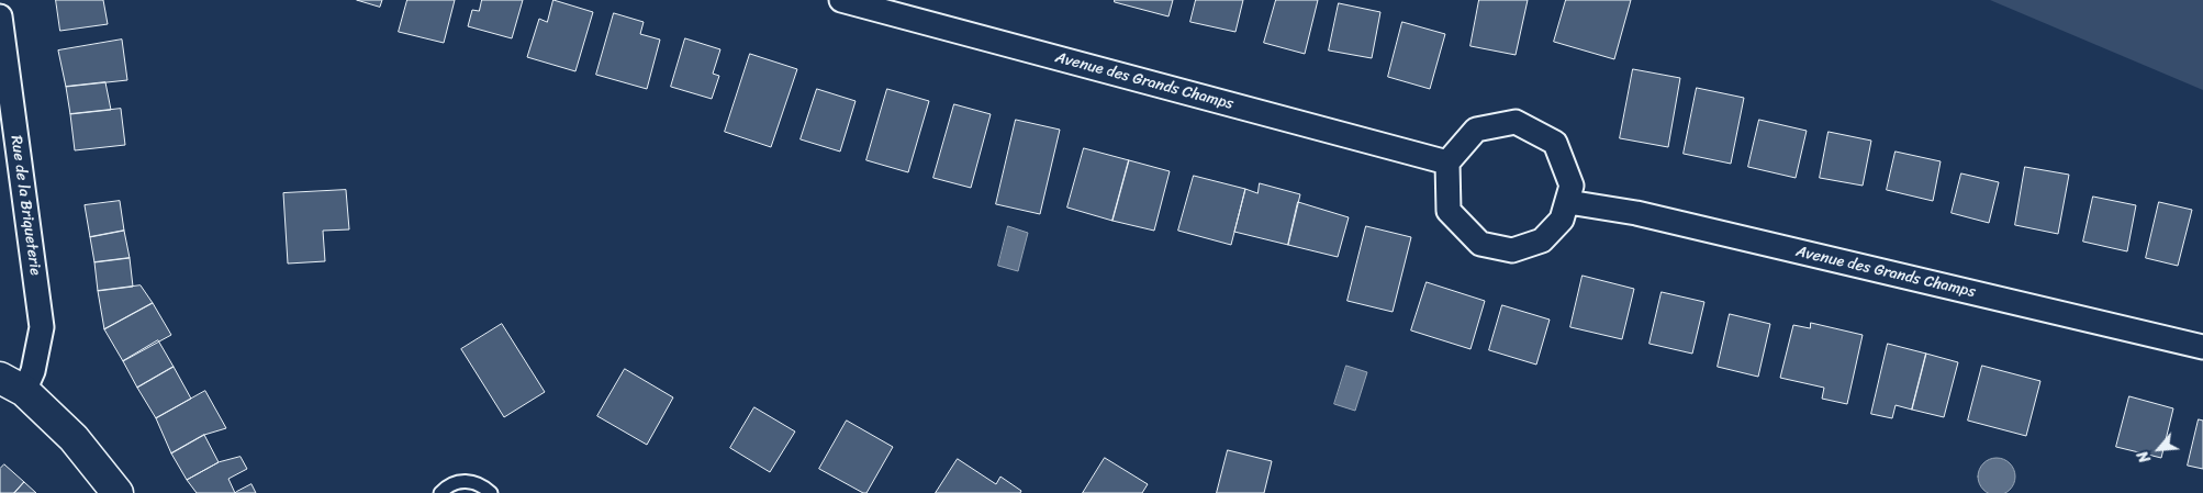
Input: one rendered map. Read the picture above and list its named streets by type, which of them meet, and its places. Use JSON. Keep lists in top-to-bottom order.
{
  "streets": {
    "street": ["Avenue des Grands Champs", "Rue de la Briqueterie"]
  },
  "north": "bottom left"
}
